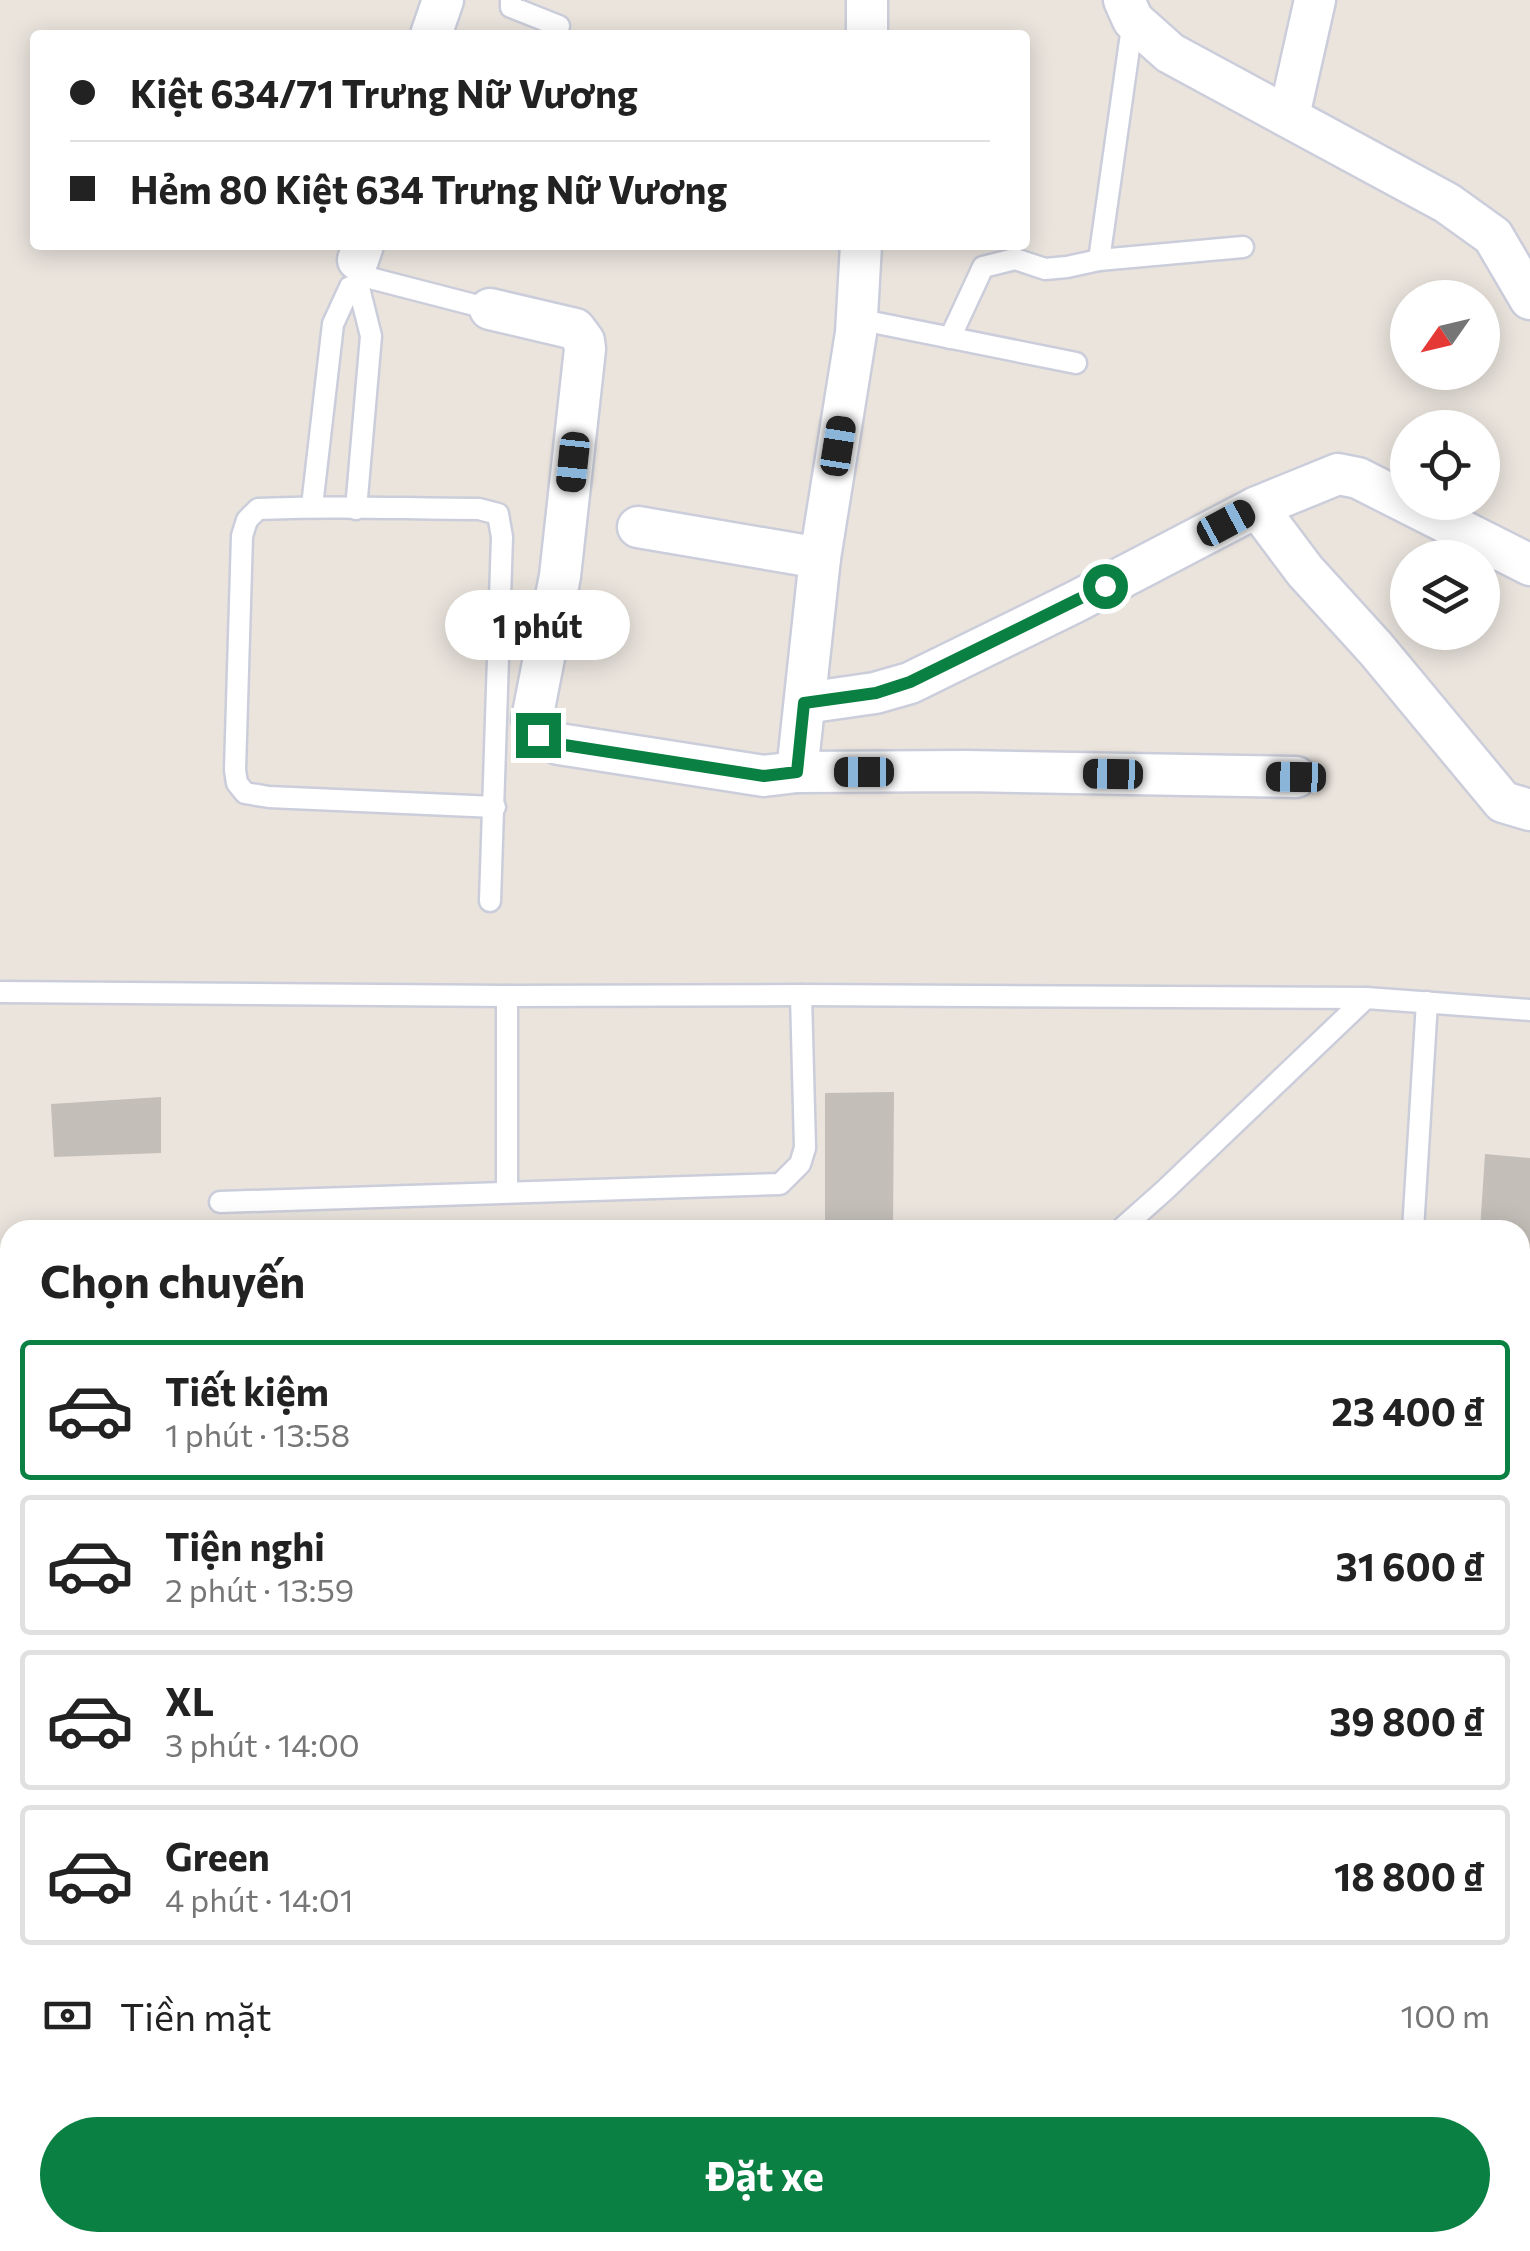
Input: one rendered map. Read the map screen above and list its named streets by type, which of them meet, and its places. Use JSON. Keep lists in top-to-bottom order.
{
  "north": "bottom left",
  "page": {
    "banner": ["Kiệt 634/71 Trưng Nữ Vương", "Hẻm 80 Kiệt 634 Trưng Nữ Vương"],
    "bubble": "1 phút",
    "heading": "Chọn chuyến",
    "list": [
      {
        "name": "Tiết kiệm",
        "note": "1 phút · 13:58",
        "value": "23 400 ₫"
      },
      {
        "name": "Tiện nghi",
        "note": "2 phút · 13:59",
        "value": "31 600 ₫"
      },
      {
        "name": "XL",
        "note": "3 phút · 14:00",
        "value": "39 800 ₫"
      },
      {
        "name": "Green",
        "note": "4 phút · 14:01",
        "value": "18 800 ₫"
      }
    ],
    "pay": ["Tiền mặt", "100 m"],
    "buttons": "Đặt xe"
  }
}
